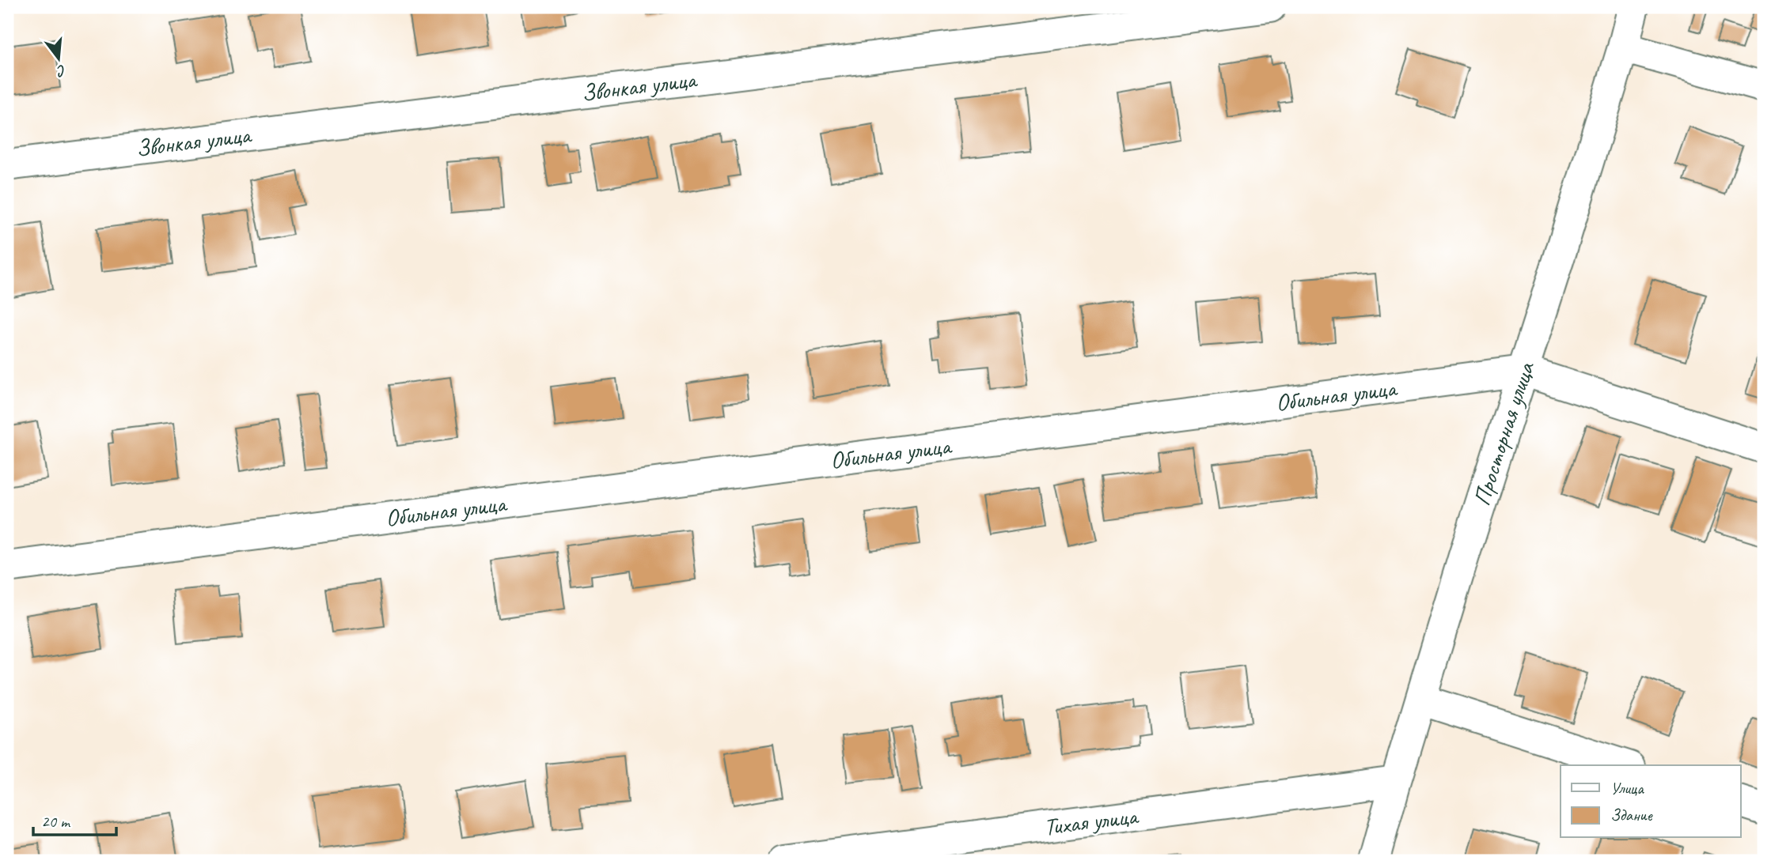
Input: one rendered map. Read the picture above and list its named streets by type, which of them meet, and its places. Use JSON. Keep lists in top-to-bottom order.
{
  "streets": {
    "street": [
      "Звонкая улица",
      "Обильная улица",
      "Просторная улица",
      "Тихая улица"
    ]
  },
  "crossings": [
    ["Обильная улица", "Просторная улица"],
    ["Просторная улица", "Тихая улица"]
  ],
  "legend": ["Улица", "Здание"],
  "scale_bar": "20 m",
  "north": "bottom"
}
